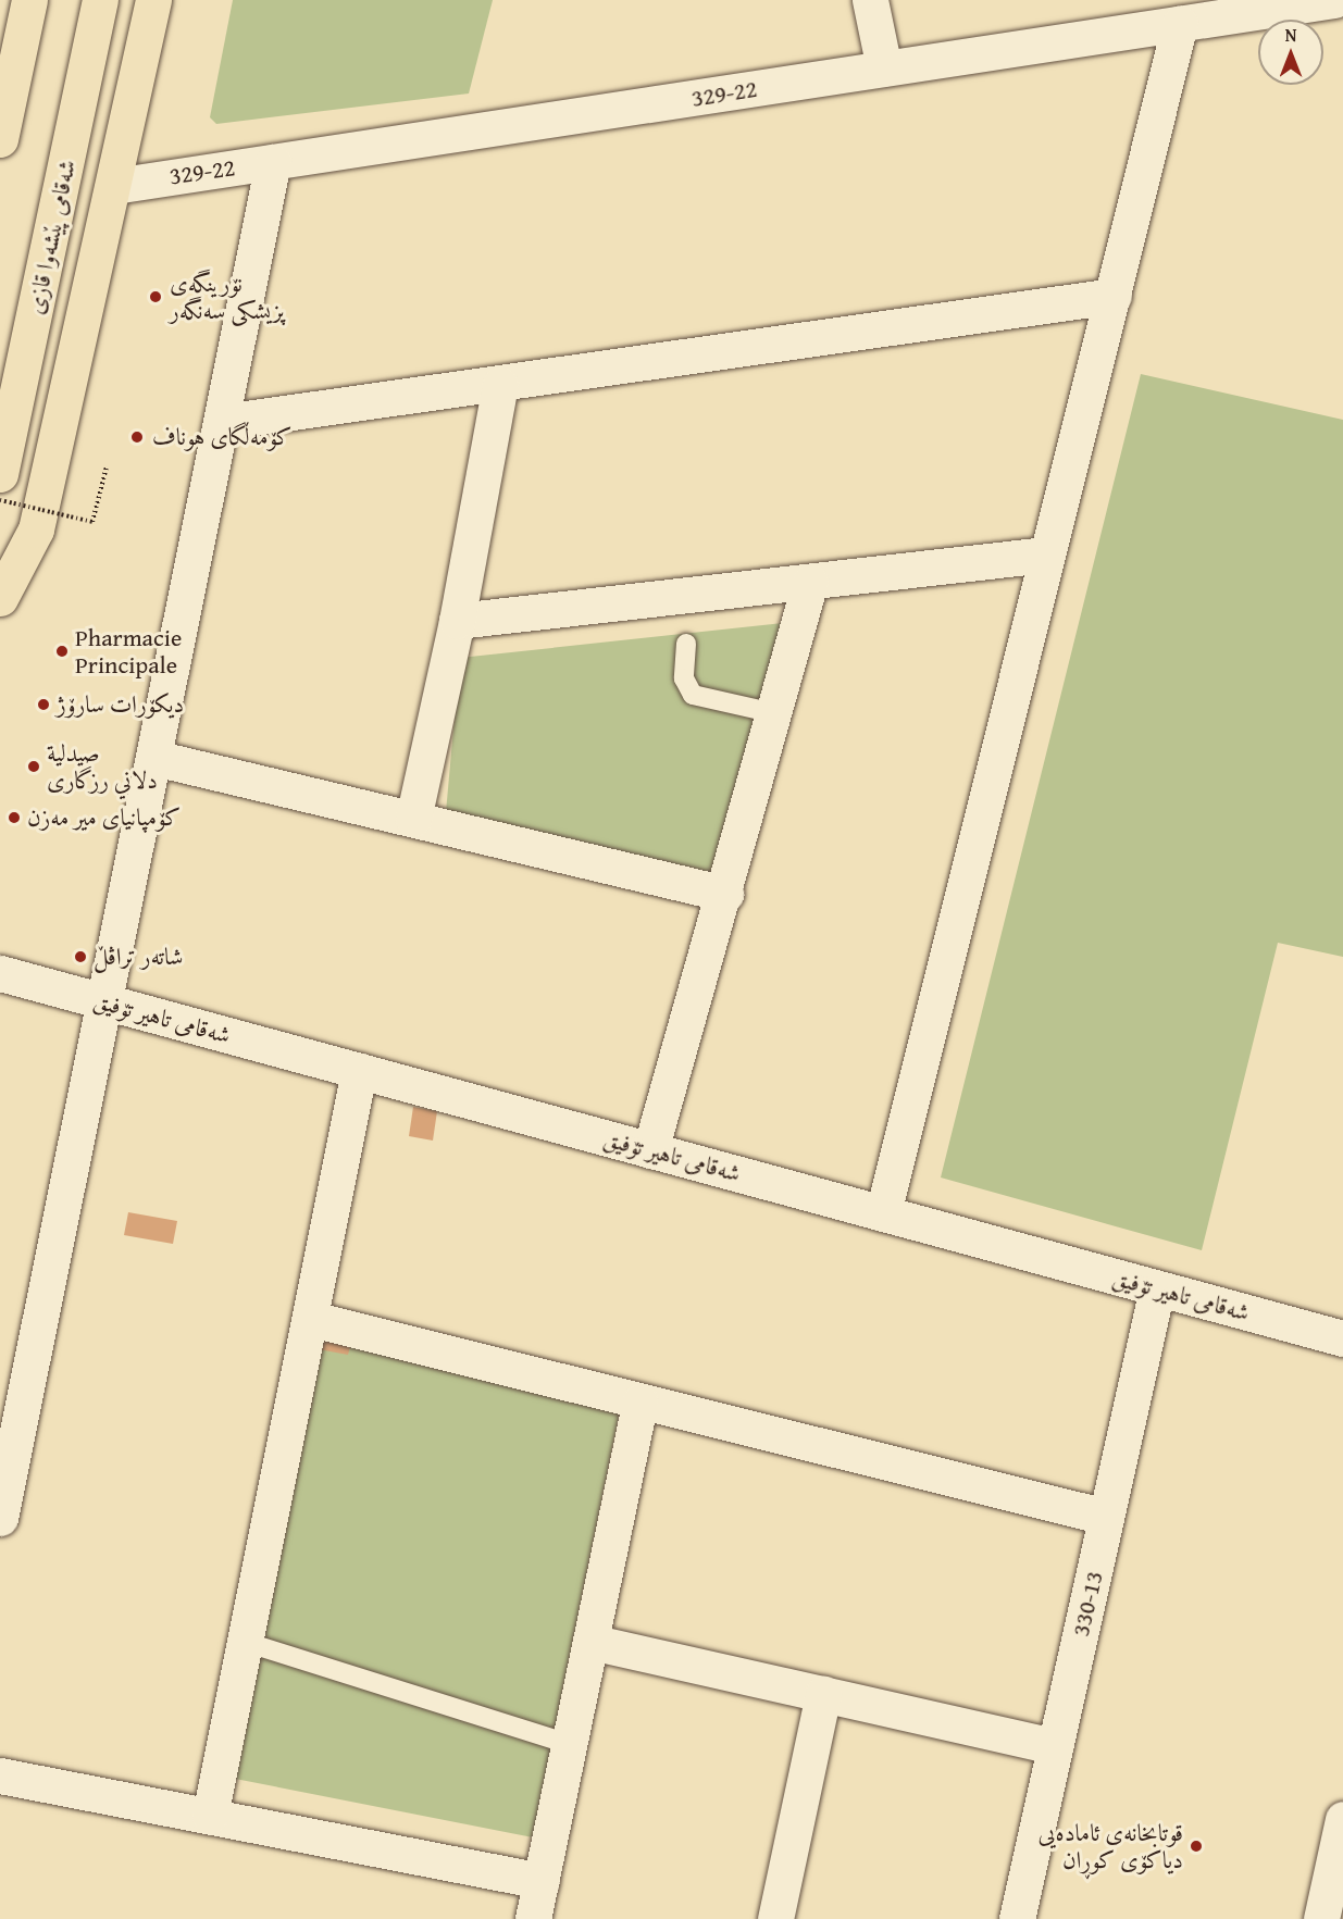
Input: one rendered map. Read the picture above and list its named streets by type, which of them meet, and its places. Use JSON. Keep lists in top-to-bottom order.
{
  "streets": {
    "highway": ["شەقامی پێشەوا قازی"],
    "street": ["329-22", "شەقامی تاهیر تۆفیق", "330-13"]
  },
  "crossings": [
    ["شەقامی تاهیر تۆفیق", "330-13"]
  ],
  "places": [
    "نۆرینگەی پزیشکی سەنگەر",
    "کۆمەڵگای هوناف",
    "Pharmacie Principale",
    "دیکۆرات سارۆژ",
    "صيدلية دلاني رزگاری",
    "کۆمپانیای میر مەزن",
    "شاتەر تراڤڵ",
    "قوتابخانەی ئامادەیی دیاکۆی کوڕان"
  ],
  "north": "top"
}
